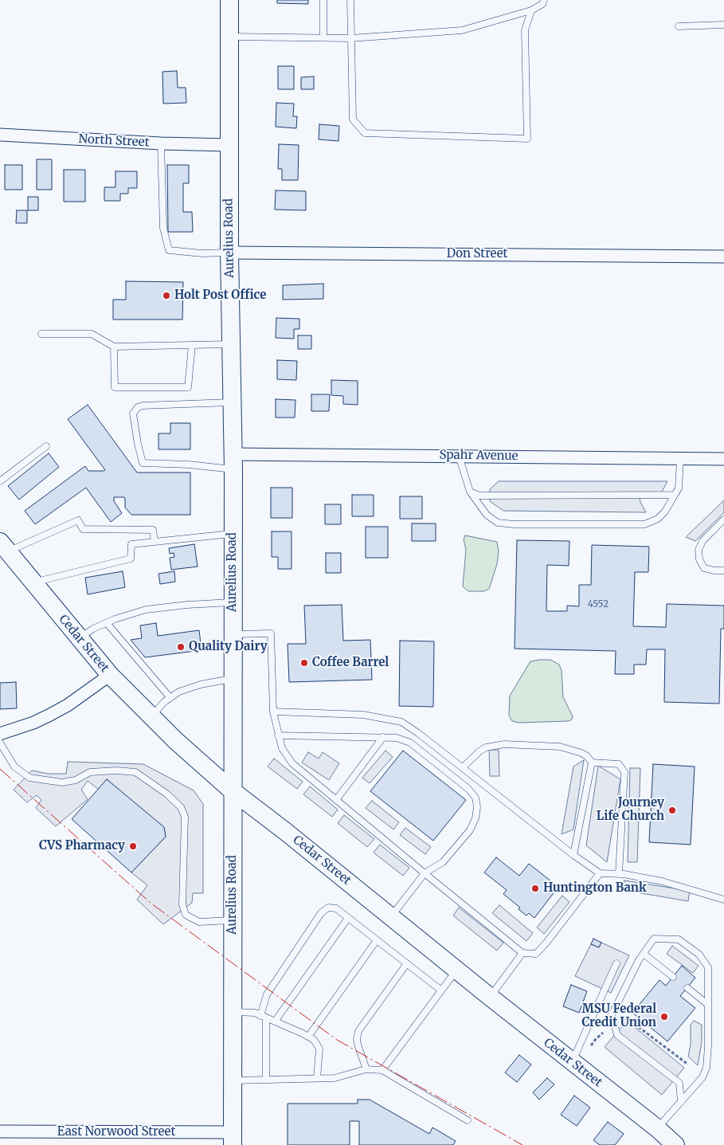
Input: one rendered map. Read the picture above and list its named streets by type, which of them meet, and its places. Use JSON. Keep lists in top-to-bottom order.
{
  "streets": {
    "street": [
      "North Street",
      "Aurelius Road",
      "Don Street",
      "Spahr Avenue",
      "Cedar Street",
      "East Norwood Street"
    ]
  },
  "crossings": [
    ["North Street", "Aurelius Road"],
    ["Aurelius Road", "Don Street"],
    ["Aurelius Road", "Spahr Avenue"],
    ["Aurelius Road", "Cedar Street"],
    ["Aurelius Road", "East Norwood Street"]
  ],
  "places": [
    "Holt Post Office",
    "Quality Dairy",
    "Coffee Barrel",
    "Journey Life Church",
    "CVS Pharmacy",
    "Huntington Bank",
    "MSU Federal Credit Union"
  ],
  "house_numbers": ["4552"]
}
